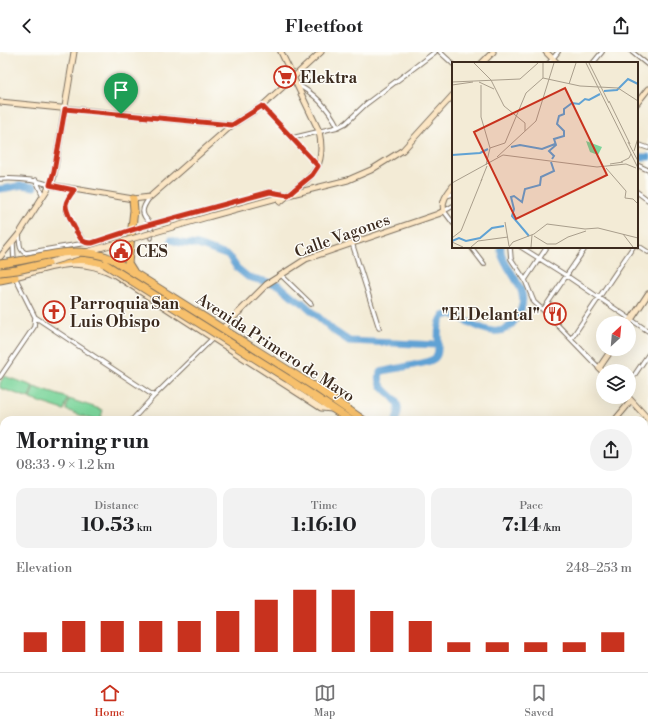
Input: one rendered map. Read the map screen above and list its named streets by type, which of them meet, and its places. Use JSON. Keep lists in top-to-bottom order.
{
  "streets": {
    "highway": ["Avenida Primero de Mayo"],
    "main road": ["Calle Vagones"]
  },
  "crossings": [
    ["Calle Vagones", "Avenida Primero de Mayo"]
  ],
  "places": {
    "supermarket": ["Elektra"],
    "public building": ["CES"],
    "church": ["Parroquia San Luis Obispo"],
    "restaurant": ["\"El Delantal\""]
  },
  "north": "top right",
  "page": {
    "header": "Fleetfoot",
    "heading": ["Morning run", "08:33 · 9 × 1.2 km"],
    "stats": [
      ["Distance", "10.53 km"],
      ["Time", "1:16:10"],
      ["Pace", "7:14 /km"]
    ],
    "chart": ["Elevation", "248–253 m"],
    "tabs": ["Home", "Map", "Saved"]
  }
}
